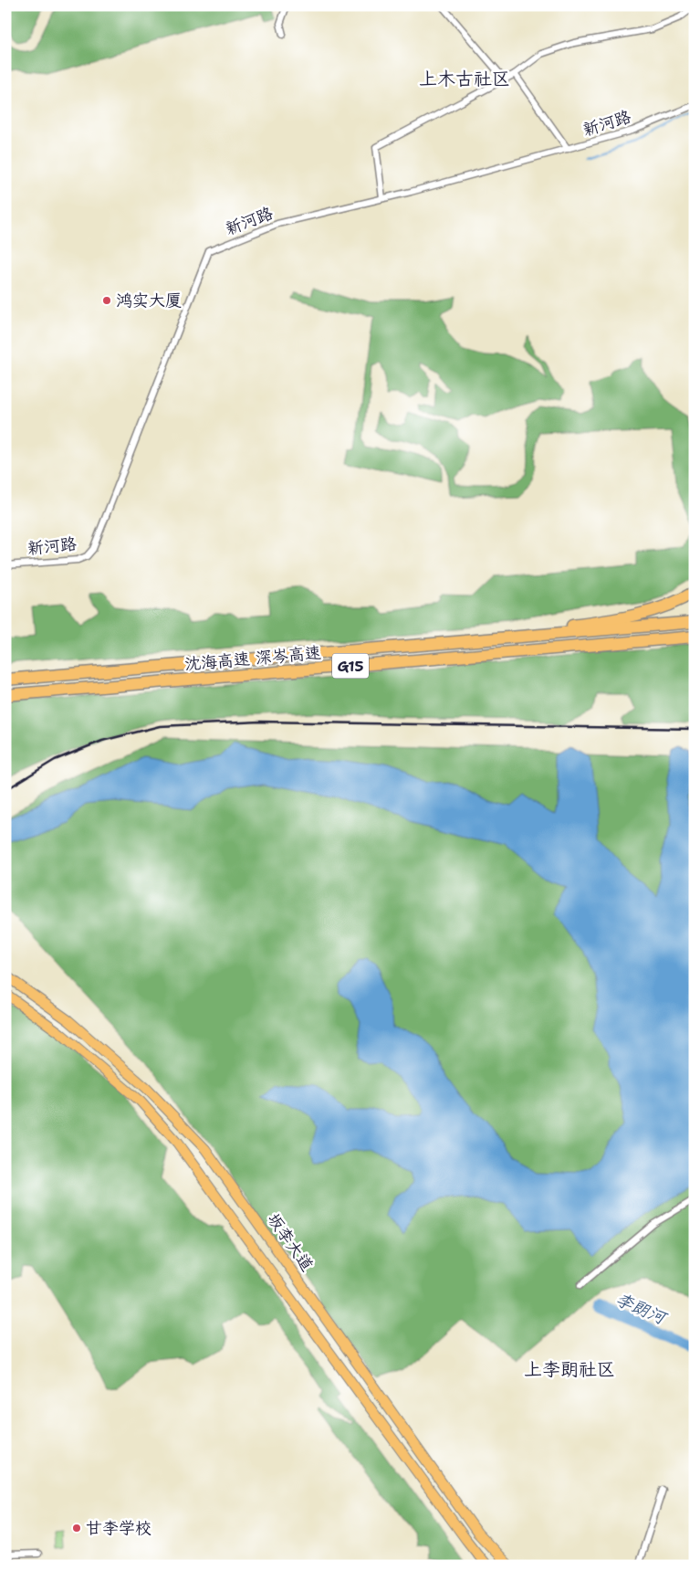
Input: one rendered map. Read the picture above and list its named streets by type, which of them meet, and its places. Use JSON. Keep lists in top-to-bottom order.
{
  "streets": {
    "highway": ["沈海高速 深岑高速", "G15"],
    "main road": ["坂李大道"],
    "street": ["新河路"]
  },
  "districts": ["上木古社区", "上李朗社区"],
  "water": ["李朗河"],
  "places": ["鸿实大厦", "甘李学校"]
}
